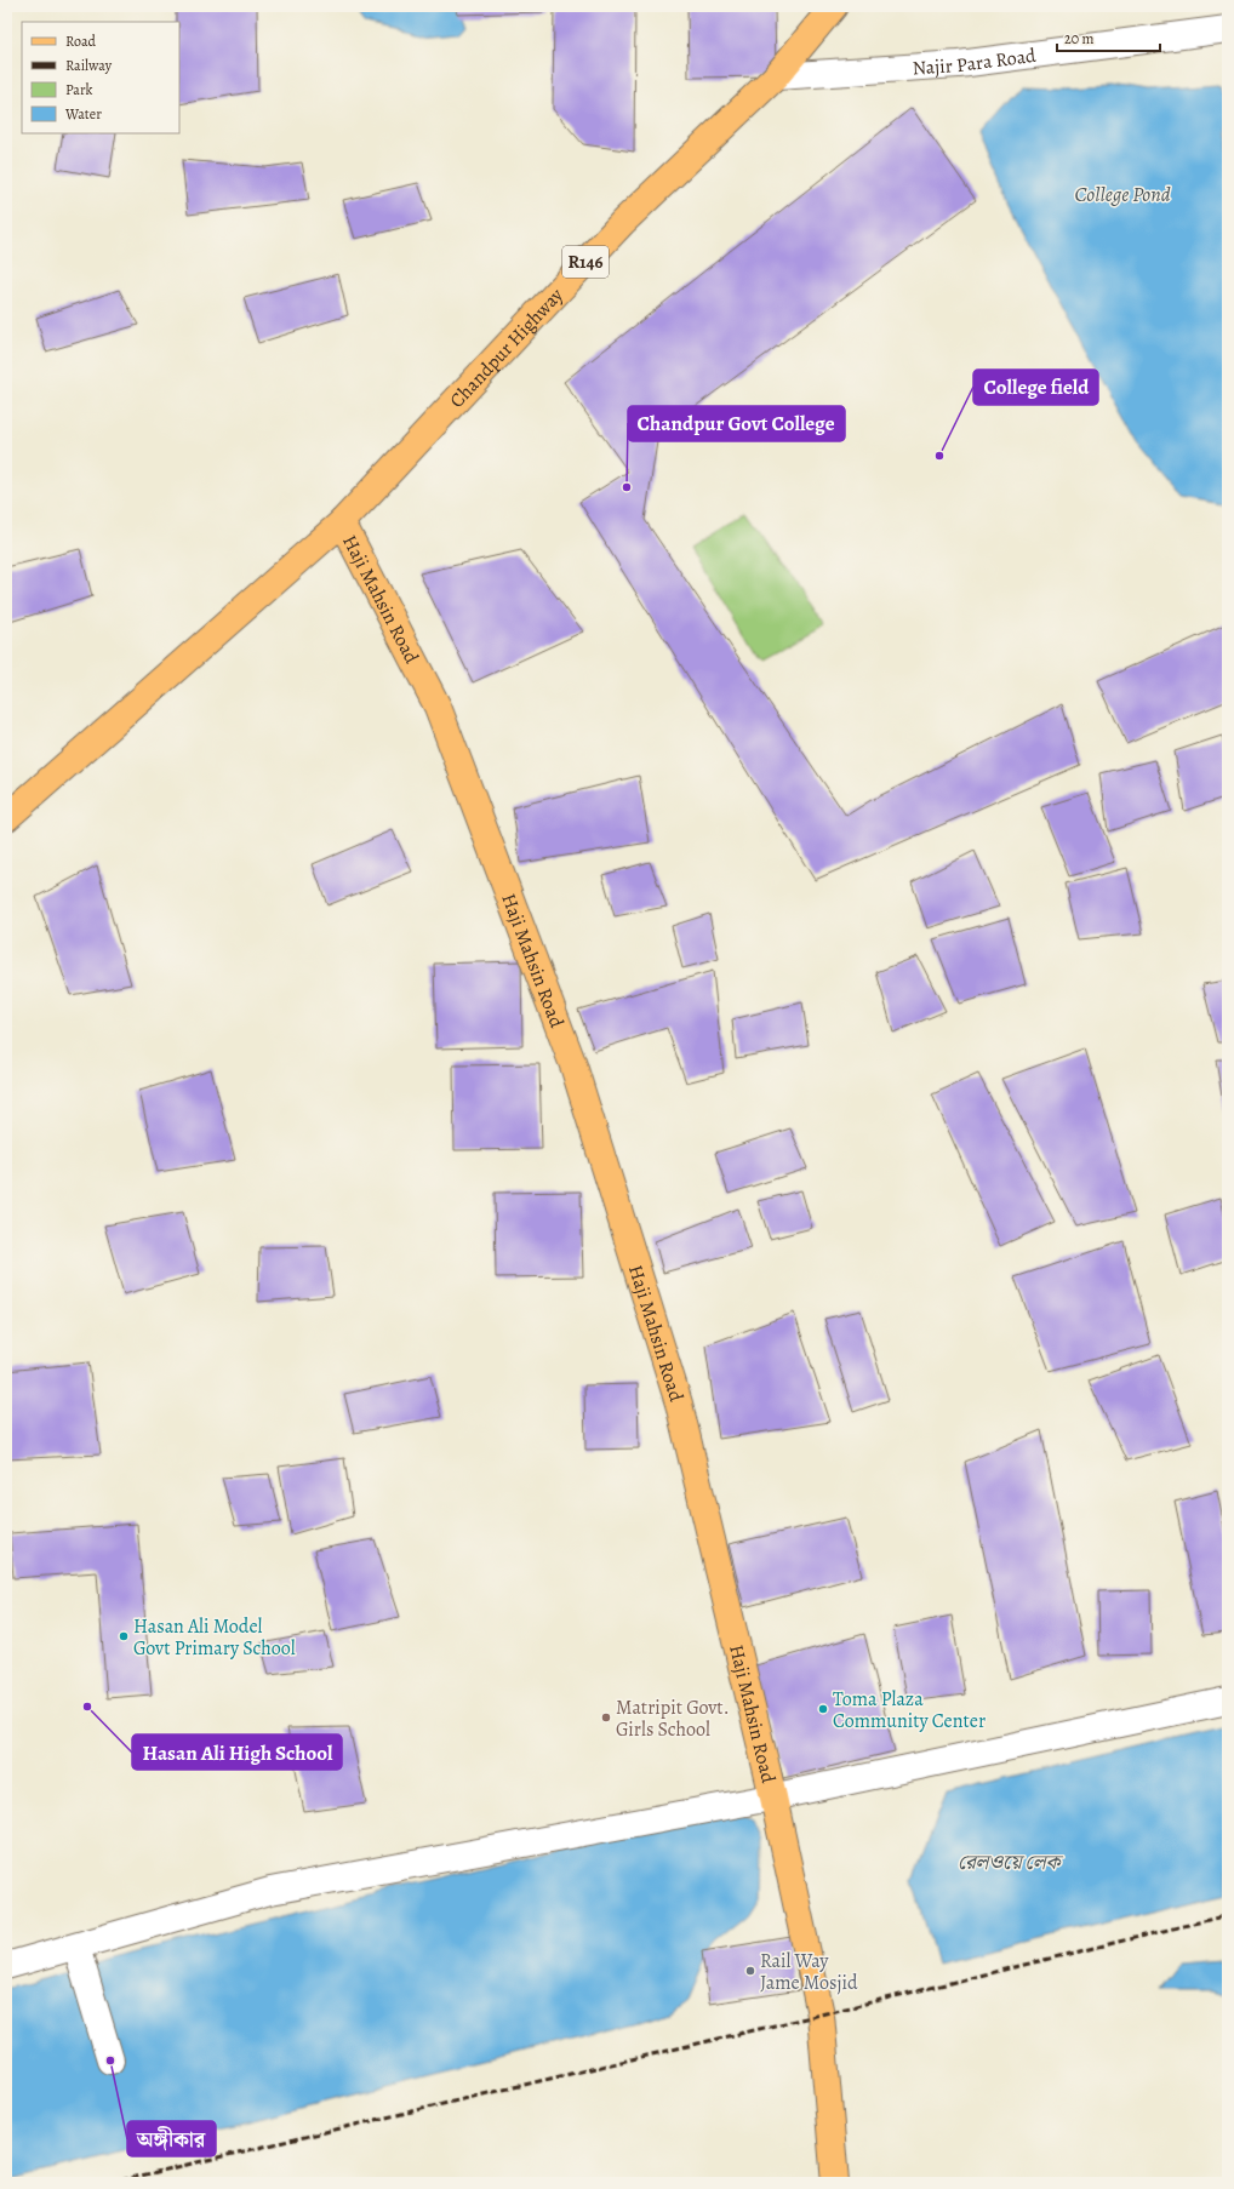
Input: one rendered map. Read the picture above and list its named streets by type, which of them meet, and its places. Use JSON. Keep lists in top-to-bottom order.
{
  "streets": {
    "main road": ["R146", "Chandpur Highway", "Haji Mahsin Road"],
    "street": ["Najir Para Road"]
  },
  "crossings": [
    ["Najir Para Road", "Chandpur Highway"],
    ["Chandpur Highway", "Haji Mahsin Road"]
  ],
  "water": ["College Pond", "রেলওয়ে লেক"],
  "places": [
    "College field",
    "Chandpur Govt College",
    "Hasan Ali Model Govt Primary School",
    "Hasan Ali High School",
    "Toma Plaza Community Center",
    "Matripit Govt. Girls School",
    "Rail Way Jame Mosjid",
    "অঙ্গীকার"
  ],
  "legend": [
    "Road",
    "Railway",
    "Park",
    "Water"
  ],
  "scale_bar": "20 m"
}
